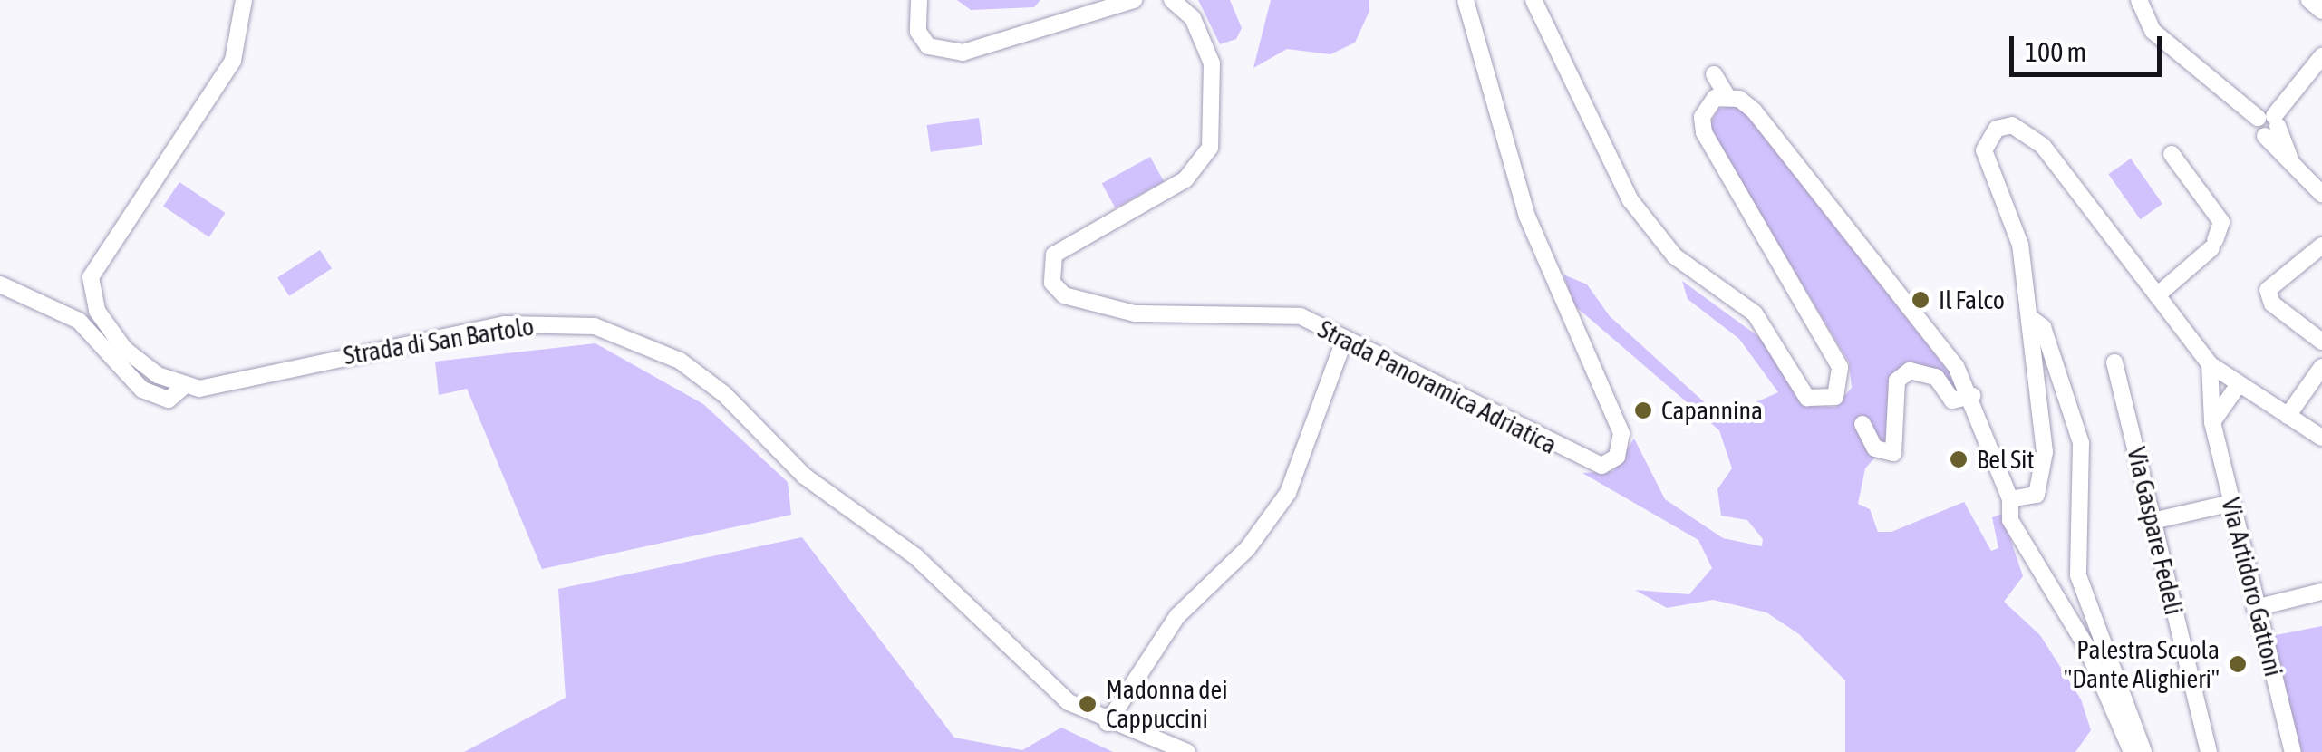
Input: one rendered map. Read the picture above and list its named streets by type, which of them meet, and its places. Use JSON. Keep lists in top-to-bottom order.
{
  "streets": {
    "street": [
      "Strada di San Bartolo",
      "Strada Panoramica Adriatica",
      "Via Gaspare Fedeli",
      "Via Artidoro Gattoni"
    ]
  },
  "places": [
    "Il Falco",
    "Capannina",
    "Bel Sit",
    "Palestra Scuola \"Dante Alighieri\"",
    "Madonna dei Cappuccini"
  ],
  "scale_bar": "100 m"
}
